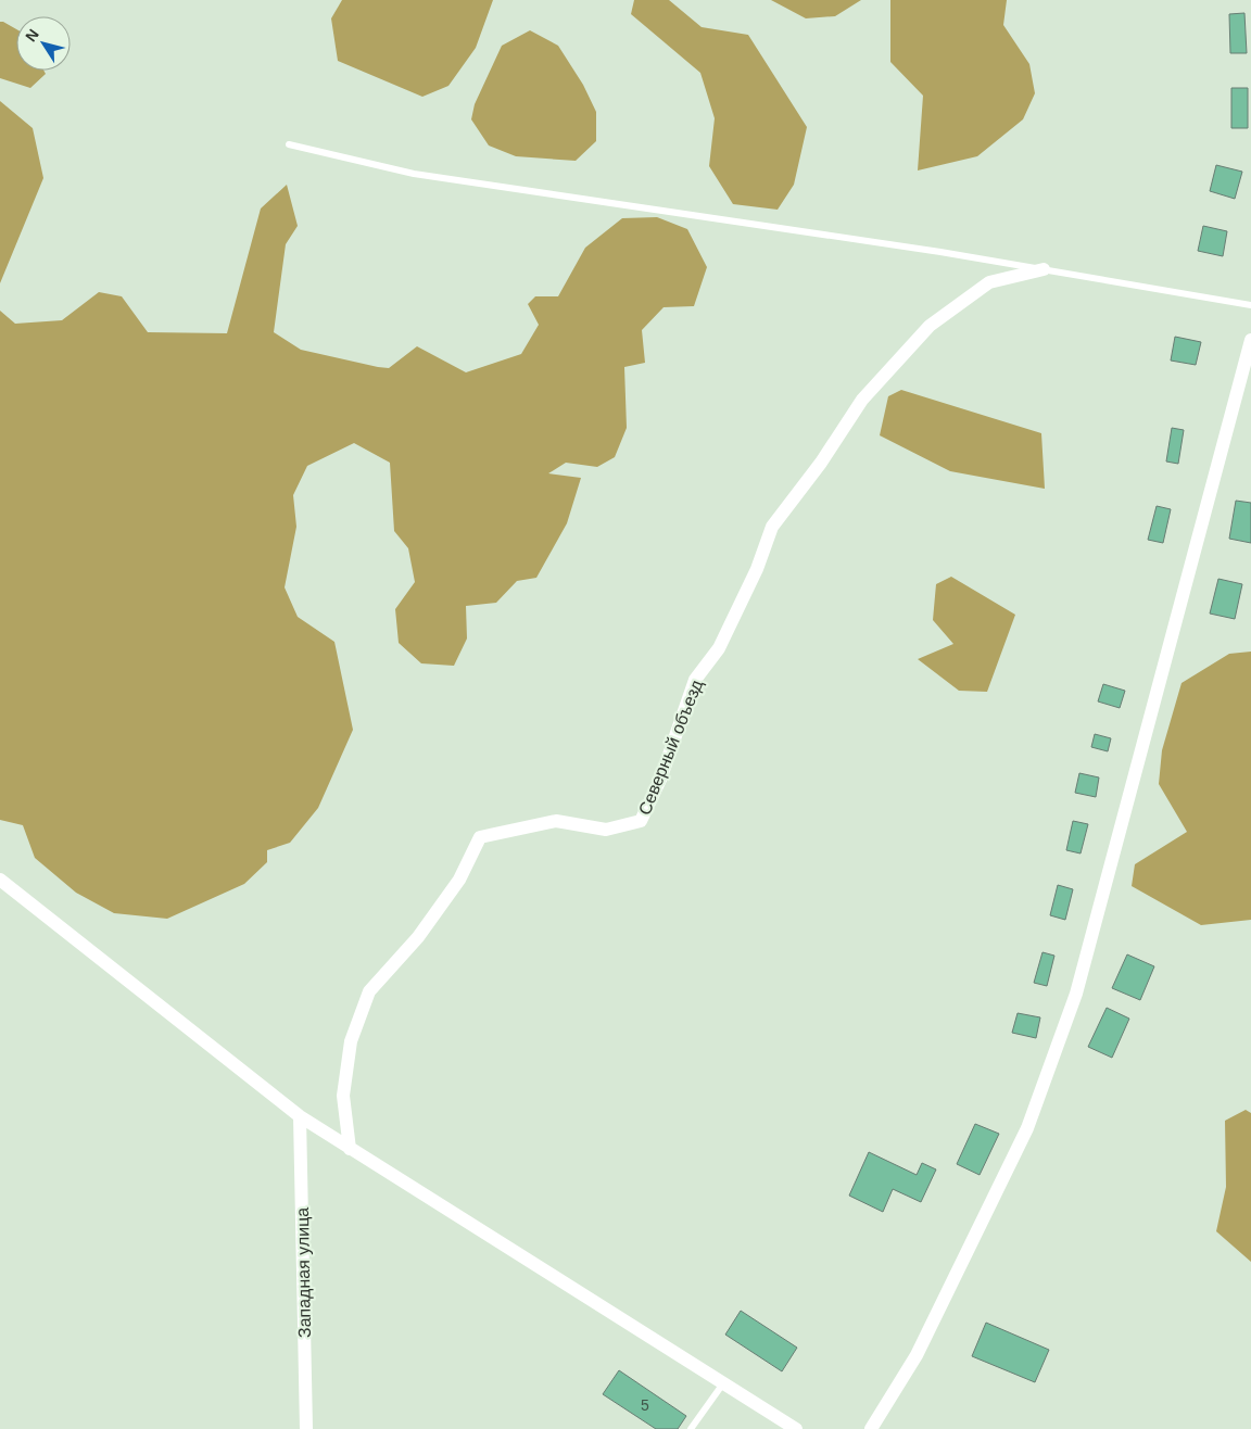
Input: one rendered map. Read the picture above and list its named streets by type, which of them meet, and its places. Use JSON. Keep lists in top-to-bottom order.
{
  "streets": {
    "street": ["Северный объезд", "Западная улица"]
  },
  "house_numbers": ["5"],
  "north": "top left"
}
